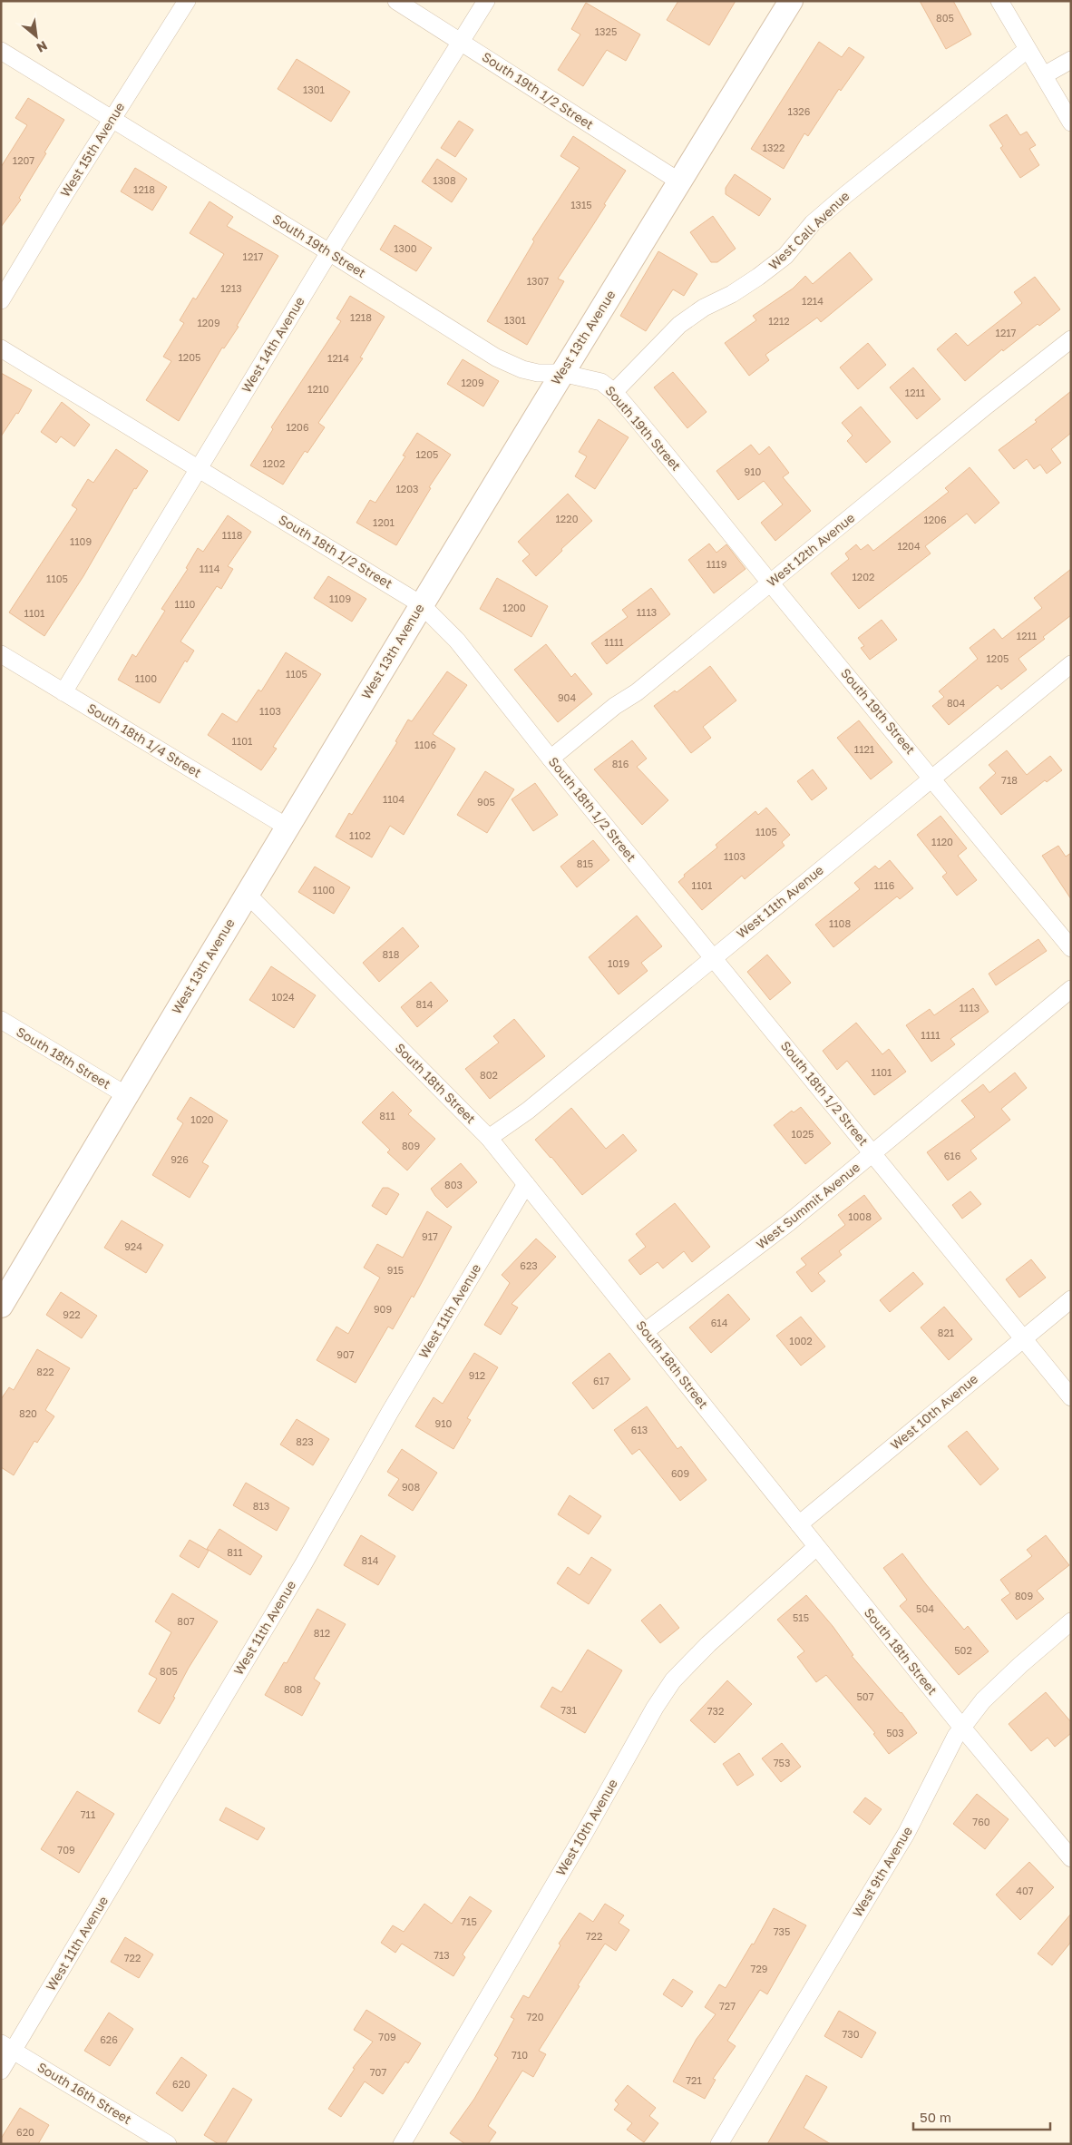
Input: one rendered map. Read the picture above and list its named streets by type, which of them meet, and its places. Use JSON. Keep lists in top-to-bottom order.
{
  "streets": {
    "street": [
      "South 19th 1/2 Street",
      "West 15th Avenue",
      "West Call Avenue",
      "South 19th Street",
      "West 13th Avenue",
      "West 14th Avenue",
      "West 12th Avenue",
      "South 18th 1/2 Street",
      "South 18th 1/4 Street",
      "West 11th Avenue",
      "South 18th Street",
      "West Summit Avenue",
      "West 10th Avenue",
      "West 9th Avenue",
      "South 16th Street"
    ]
  },
  "crossings": [
    ["South 19th 1/2 Street", "West 13th Avenue"],
    ["South 19th 1/2 Street", "West 14th Avenue"],
    ["West 15th Avenue", "South 19th Street"],
    ["West Call Avenue", "South 19th Street"],
    ["South 19th Street", "West 13th Avenue"],
    ["South 19th Street", "West 14th Avenue"],
    ["South 19th Street", "West 12th Avenue"],
    ["South 19th Street", "West 11th Avenue"],
    ["West 13th Avenue", "South 18th 1/2 Street"],
    ["West 13th Avenue", "South 18th 1/4 Street"],
    ["West 13th Avenue", "South 18th Street"],
    ["West 14th Avenue", "South 18th 1/2 Street"],
    ["West 14th Avenue", "South 18th 1/4 Street"],
    ["West 12th Avenue", "South 18th 1/2 Street"],
    ["South 18th 1/2 Street", "West 11th Avenue"],
    ["South 18th 1/2 Street", "West Summit Avenue"],
    ["South 18th 1/2 Street", "West 10th Avenue"],
    ["West 11th Avenue", "South 18th Street"],
    ["West 11th Avenue", "South 16th Street"],
    ["South 18th Street", "West Summit Avenue"],
    ["South 18th Street", "West 10th Avenue"],
    ["South 18th Street", "West 9th Avenue"]
  ],
  "house_numbers": [
    "805",
    "1325",
    "1301",
    "1326",
    "1322",
    "1207",
    "1308",
    "1218",
    "1315",
    "1300",
    "1217",
    "1307",
    "1213",
    "1214",
    "1218",
    "1301",
    "1212",
    "1209",
    "1217",
    "1205",
    "1214",
    "1209",
    "1210",
    "1211",
    "1206",
    "1205",
    "1202",
    "910",
    "1203",
    "1220",
    "1206",
    "1201",
    "1118",
    "1109",
    "1204",
    "1119",
    "1114",
    "1202",
    "1105",
    "1109",
    "1110",
    "1200",
    "1113",
    "1101",
    "1211",
    "1111",
    "1205",
    "1105",
    "1100",
    "904",
    "804",
    "1103",
    "1101",
    "1106",
    "1121",
    "816",
    "718",
    "1104",
    "905",
    "1105",
    "1102",
    "1120",
    "1103",
    "815",
    "1101",
    "1116",
    "1100",
    "1108",
    "818",
    "1019",
    "1024",
    "814",
    "1113",
    "1111",
    "1101",
    "802",
    "811",
    "1020",
    "1025",
    "809",
    "616",
    "926",
    "803",
    "1008",
    "917",
    "924",
    "623",
    "915",
    "909",
    "922",
    "614",
    "821",
    "1002",
    "907",
    "822",
    "912",
    "617",
    "820",
    "910",
    "613",
    "823",
    "609",
    "908",
    "813",
    "811",
    "814",
    "809",
    "504",
    "515",
    "807",
    "812",
    "502",
    "805",
    "808",
    "507",
    "731",
    "732",
    "503",
    "753",
    "711",
    "760",
    "709",
    "407",
    "715",
    "735",
    "722",
    "713",
    "722",
    "729",
    "727",
    "720",
    "730",
    "709",
    "626",
    "710",
    "707",
    "721",
    "620",
    "620"
  ],
  "scale_bar": "50 m",
  "north": "bottom right"
}
